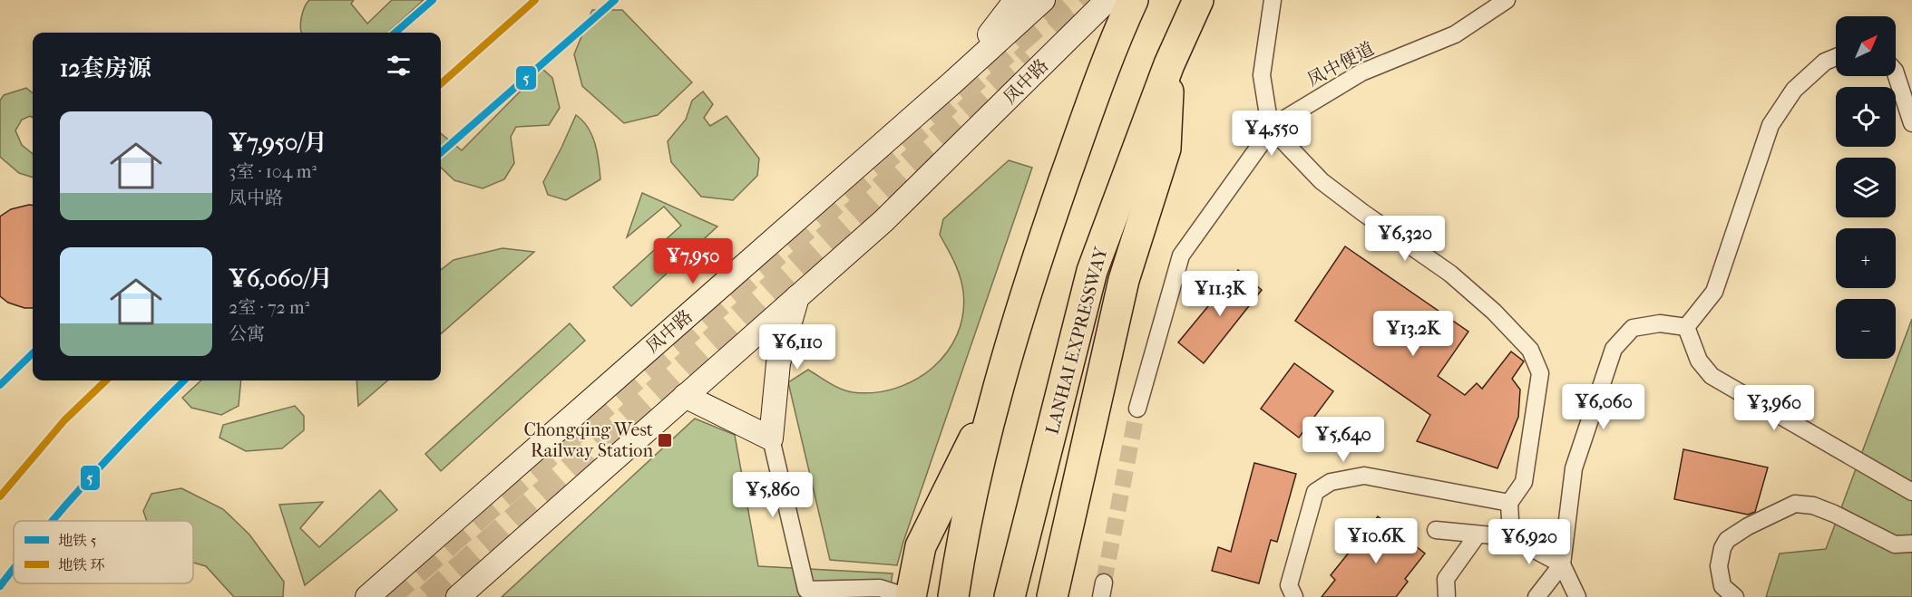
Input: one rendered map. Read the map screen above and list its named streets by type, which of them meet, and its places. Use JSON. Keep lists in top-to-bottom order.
{
  "streets": {
    "highway": ["LANHAI EXPRESSWAY"],
    "main road": ["凤中路"],
    "street": ["凤中便道"]
  },
  "places": {
    "transit": ["Chongqing West Railway Station"]
  },
  "lines": ["metro line 5", "metro line 环"],
  "legend": ["地铁 5", "地铁 环"],
  "north": "top right",
  "page": {
    "map_buttons": ["+", "−"],
    "heading": "12套房源",
    "list": [
      {
        "name": "¥7,950/月",
        "note": "3室 · 104 m² · 凤中路"
      },
      {
        "name": "¥6,060/月",
        "note": "2室 · 72 m² · 公寓"
      }
    ],
    "price": [
      "¥4,550",
      "¥6,320",
      "¥7,950",
      "¥11.3K",
      "¥13.2K",
      "¥6,110",
      "¥6,060",
      "¥3,960",
      "¥5,640",
      "¥5,860",
      "¥10.6K",
      "¥6,920"
    ]
  }
}
